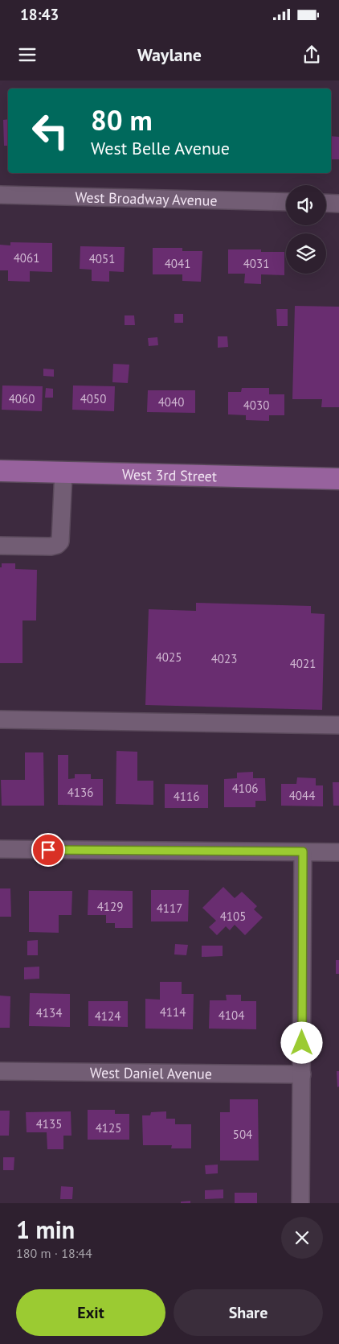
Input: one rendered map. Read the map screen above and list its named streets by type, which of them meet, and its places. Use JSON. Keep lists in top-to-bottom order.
{
  "streets": {
    "main road": ["West 3rd Street"],
    "street": ["West Broadway Avenue", "West Daniel Avenue"]
  },
  "house_numbers": [
    "4061",
    "4051",
    "4041",
    "4031",
    "4060",
    "4050",
    "4040",
    "4030",
    "4025",
    "4023",
    "4021",
    "4106",
    "4136",
    "4044",
    "4116",
    "4129",
    "4117",
    "4105",
    "4114",
    "4134",
    "4104",
    "4124",
    "4135",
    "4125",
    "504"
  ],
  "page": {
    "status": "18:43",
    "header": "Waylane",
    "turn": ["80 m", "West Belle Avenue"],
    "heading": ["1 min", "180 m · 18:44"],
    "buttons": ["Exit", "Share"]
  }
}
